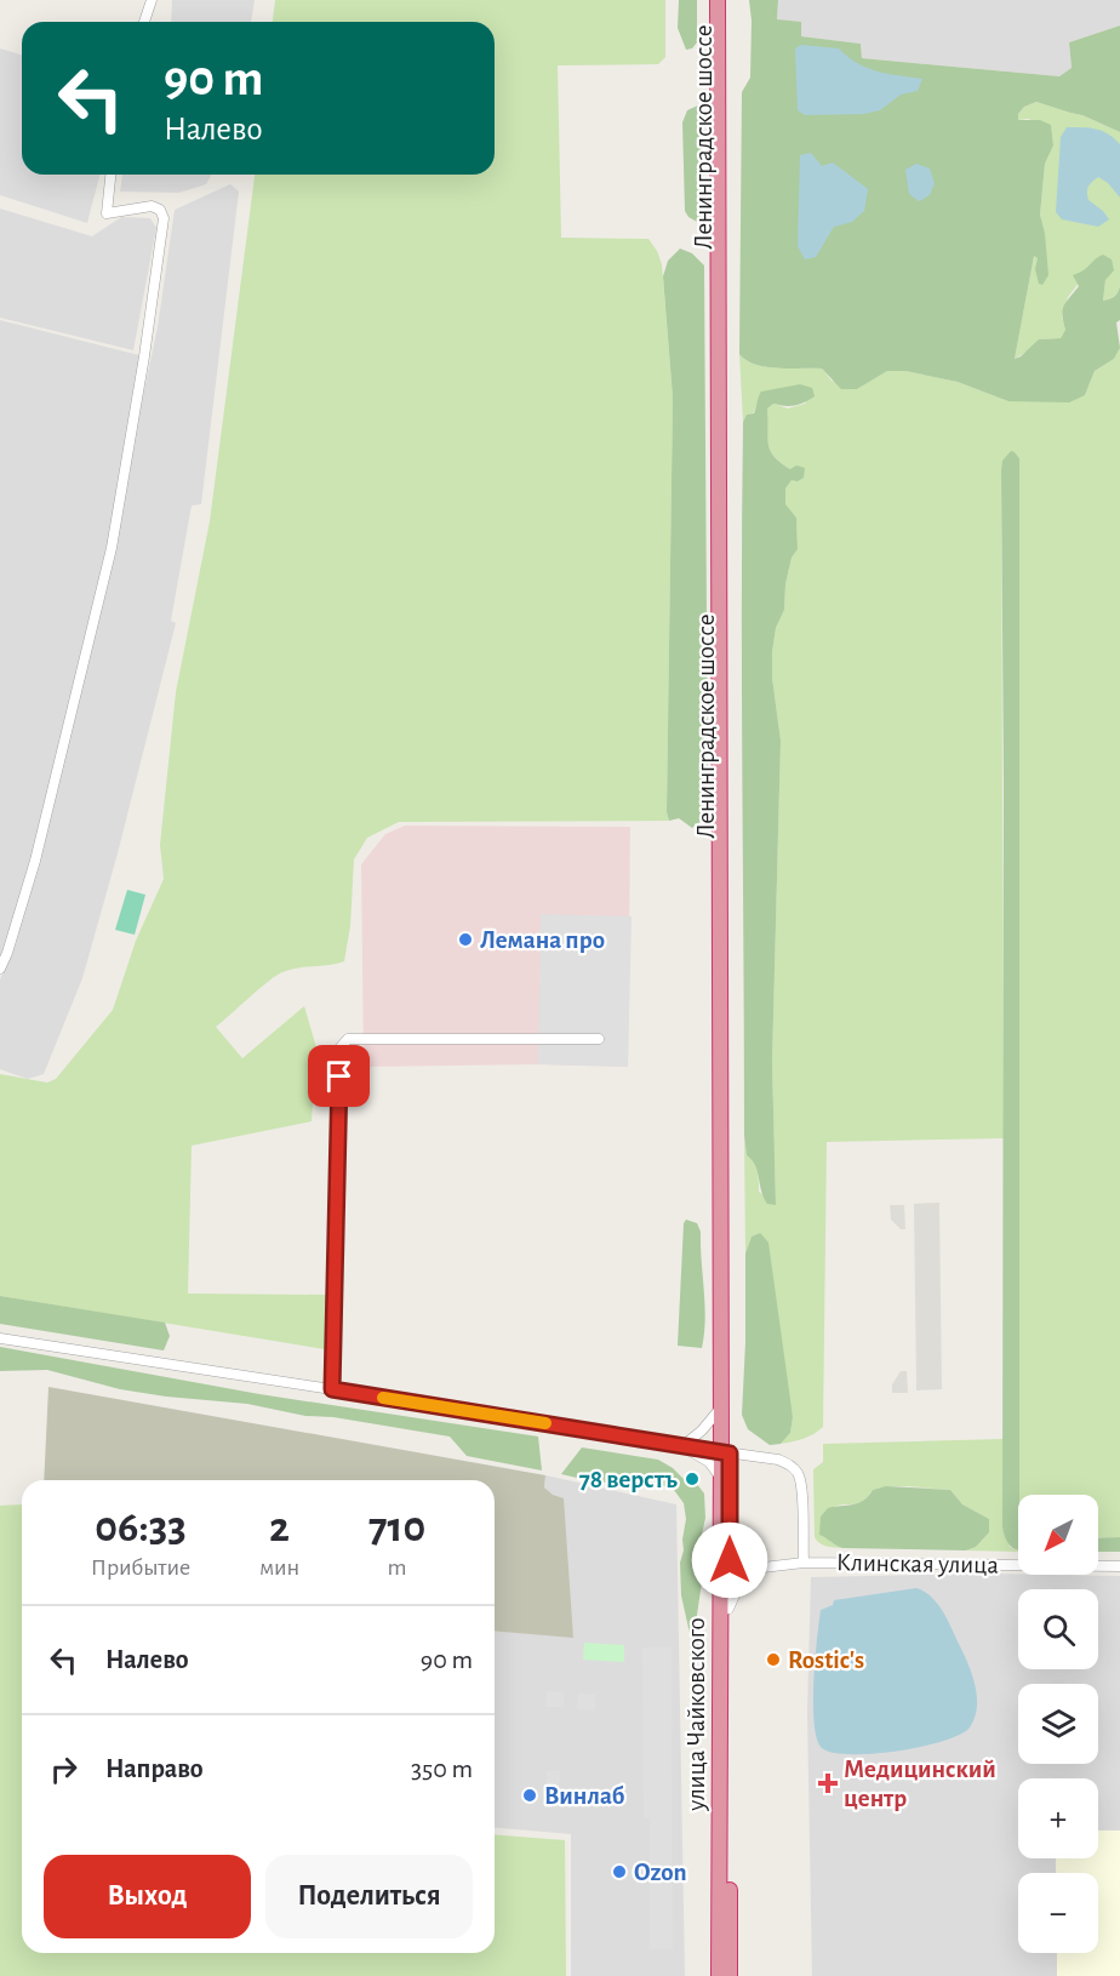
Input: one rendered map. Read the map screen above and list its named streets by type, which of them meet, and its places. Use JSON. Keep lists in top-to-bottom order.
{
  "streets": {
    "highway": ["Ленинградское шоссе", "улица Чайковского"],
    "street": ["Клинская улица"]
  },
  "crossings": [
    ["Ленинградское шоссе", "улица Чайковского"],
    ["Клинская улица", "улица Чайковского"]
  ],
  "places": {
    "other": [
      "Лемана про",
      "78 верстъ",
      "Rostic's",
      "Винлаб",
      "Ozon"
    ],
    "health": ["Медицинский центр"]
  },
  "north": "bottom left",
  "page": {
    "turn": ["90 m", "Налево"],
    "eta": [
      "06:33",
      "Прибытие",
      "2",
      "мин",
      "710",
      "m"
    ],
    "map_buttons": ["+", "−"],
    "list": [
      {
        "name": "Налево",
        "value": "90 m"
      },
      {
        "name": "Направо",
        "value": "350 m"
      }
    ],
    "buttons": ["Выход", "Поделиться"]
  }
}
